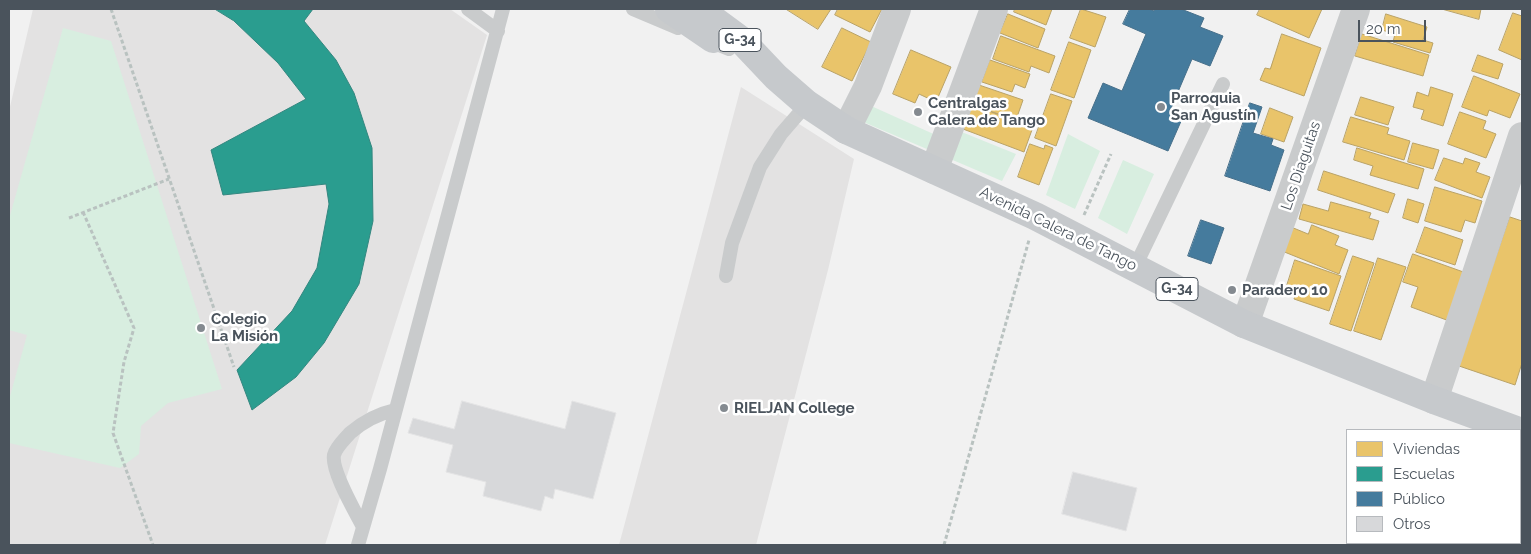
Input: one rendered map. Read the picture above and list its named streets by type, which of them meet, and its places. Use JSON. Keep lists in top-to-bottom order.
{
  "streets": {
    "main road": ["G-34", "Avenida Calera de Tango"],
    "street": ["Los Diaguitas"]
  },
  "crossings": [
    ["Los Diaguitas", "Avenida Calera de Tango"]
  ],
  "places": [
    "Parroquia San Agustín",
    "Centralgas Calera de Tango",
    "Paradero 10",
    "Colegio La Misión",
    "RIELJAN College"
  ],
  "legend": [
    "Viviendas",
    "Escuelas",
    "Público",
    "Otros"
  ],
  "scale_bar": "20 m"
}
